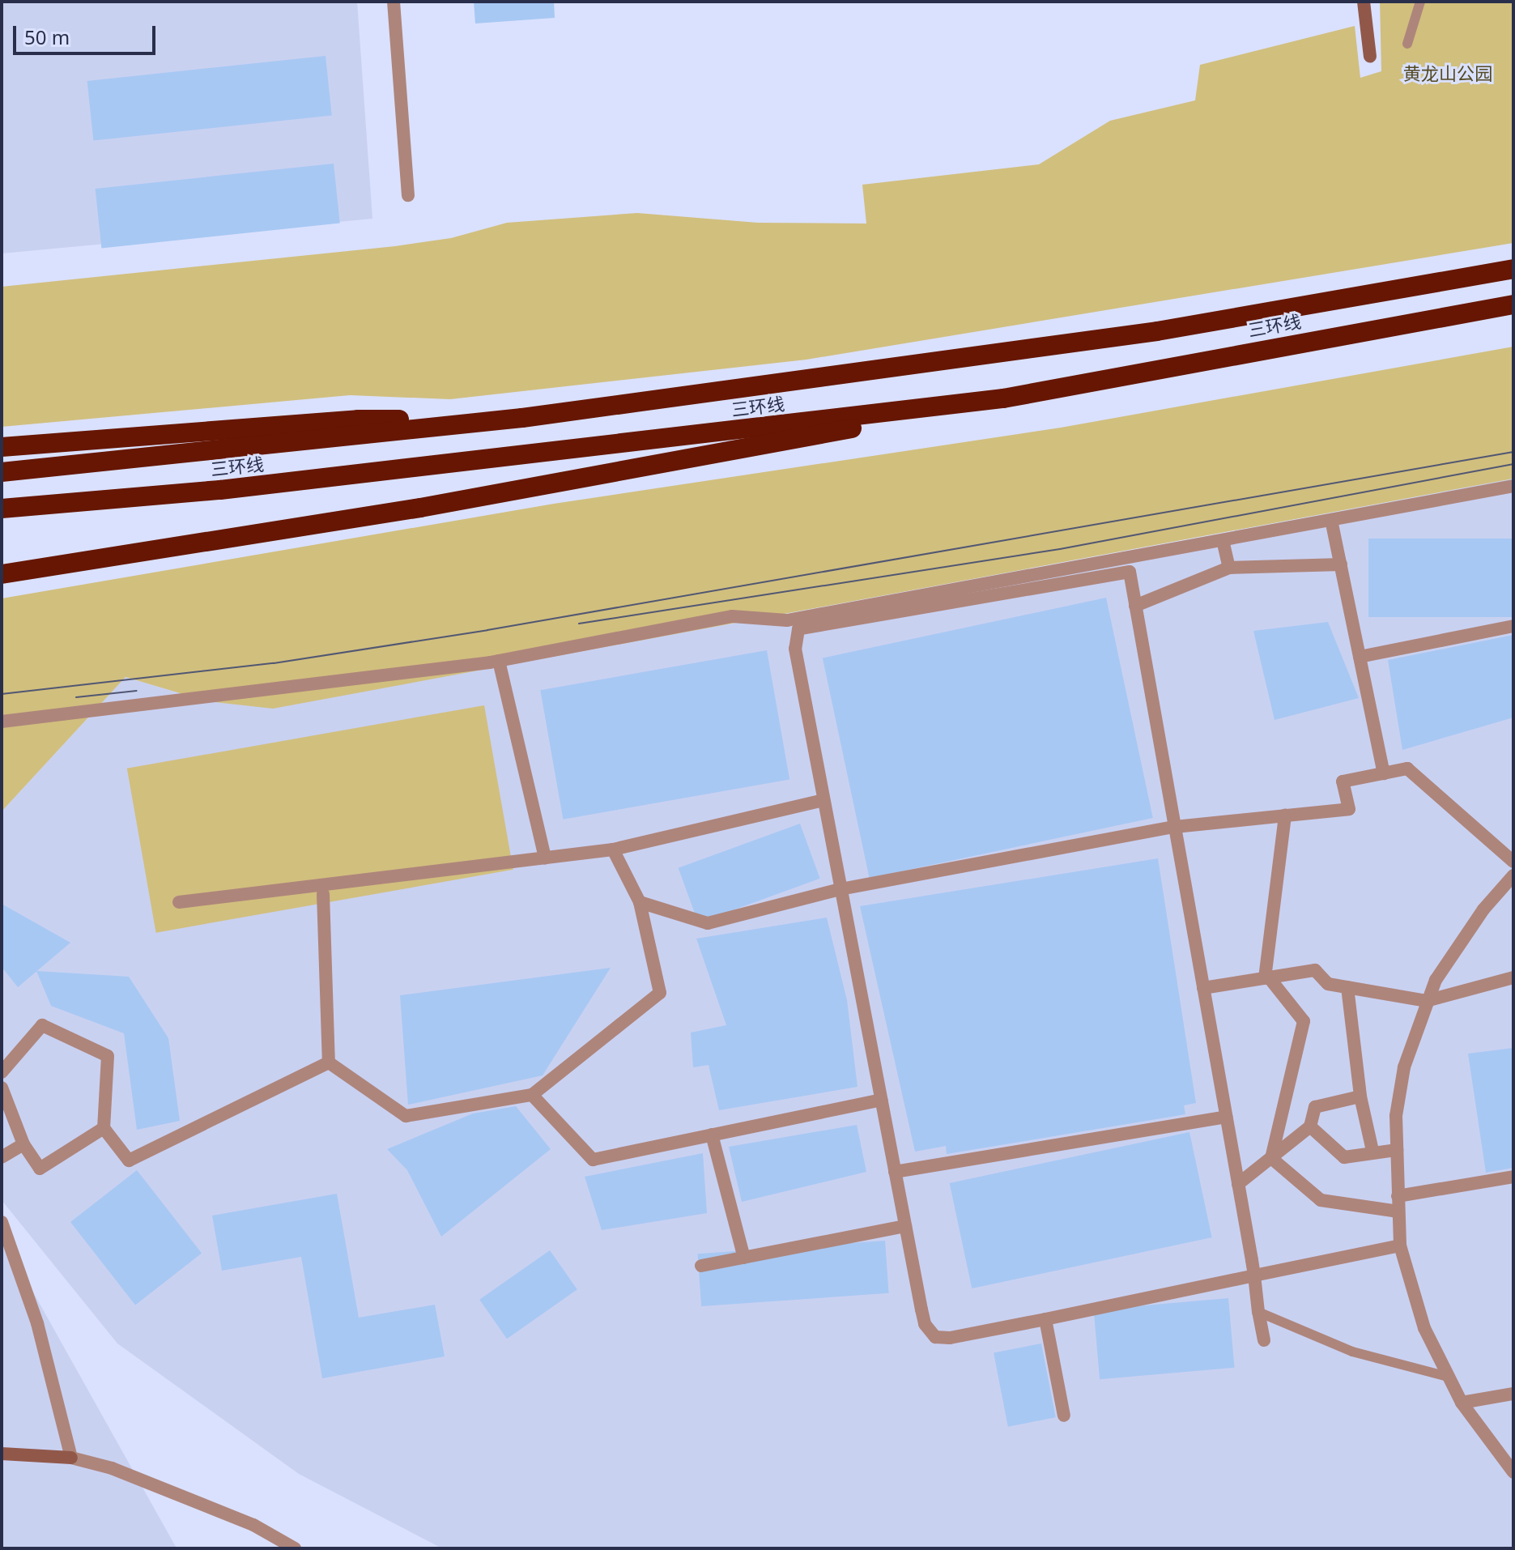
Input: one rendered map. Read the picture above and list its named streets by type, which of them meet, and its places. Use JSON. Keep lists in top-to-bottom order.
{
  "streets": {
    "highway": ["三环线"]
  },
  "parks": ["黄龙山公园"],
  "scale_bar": "50 m"
}
